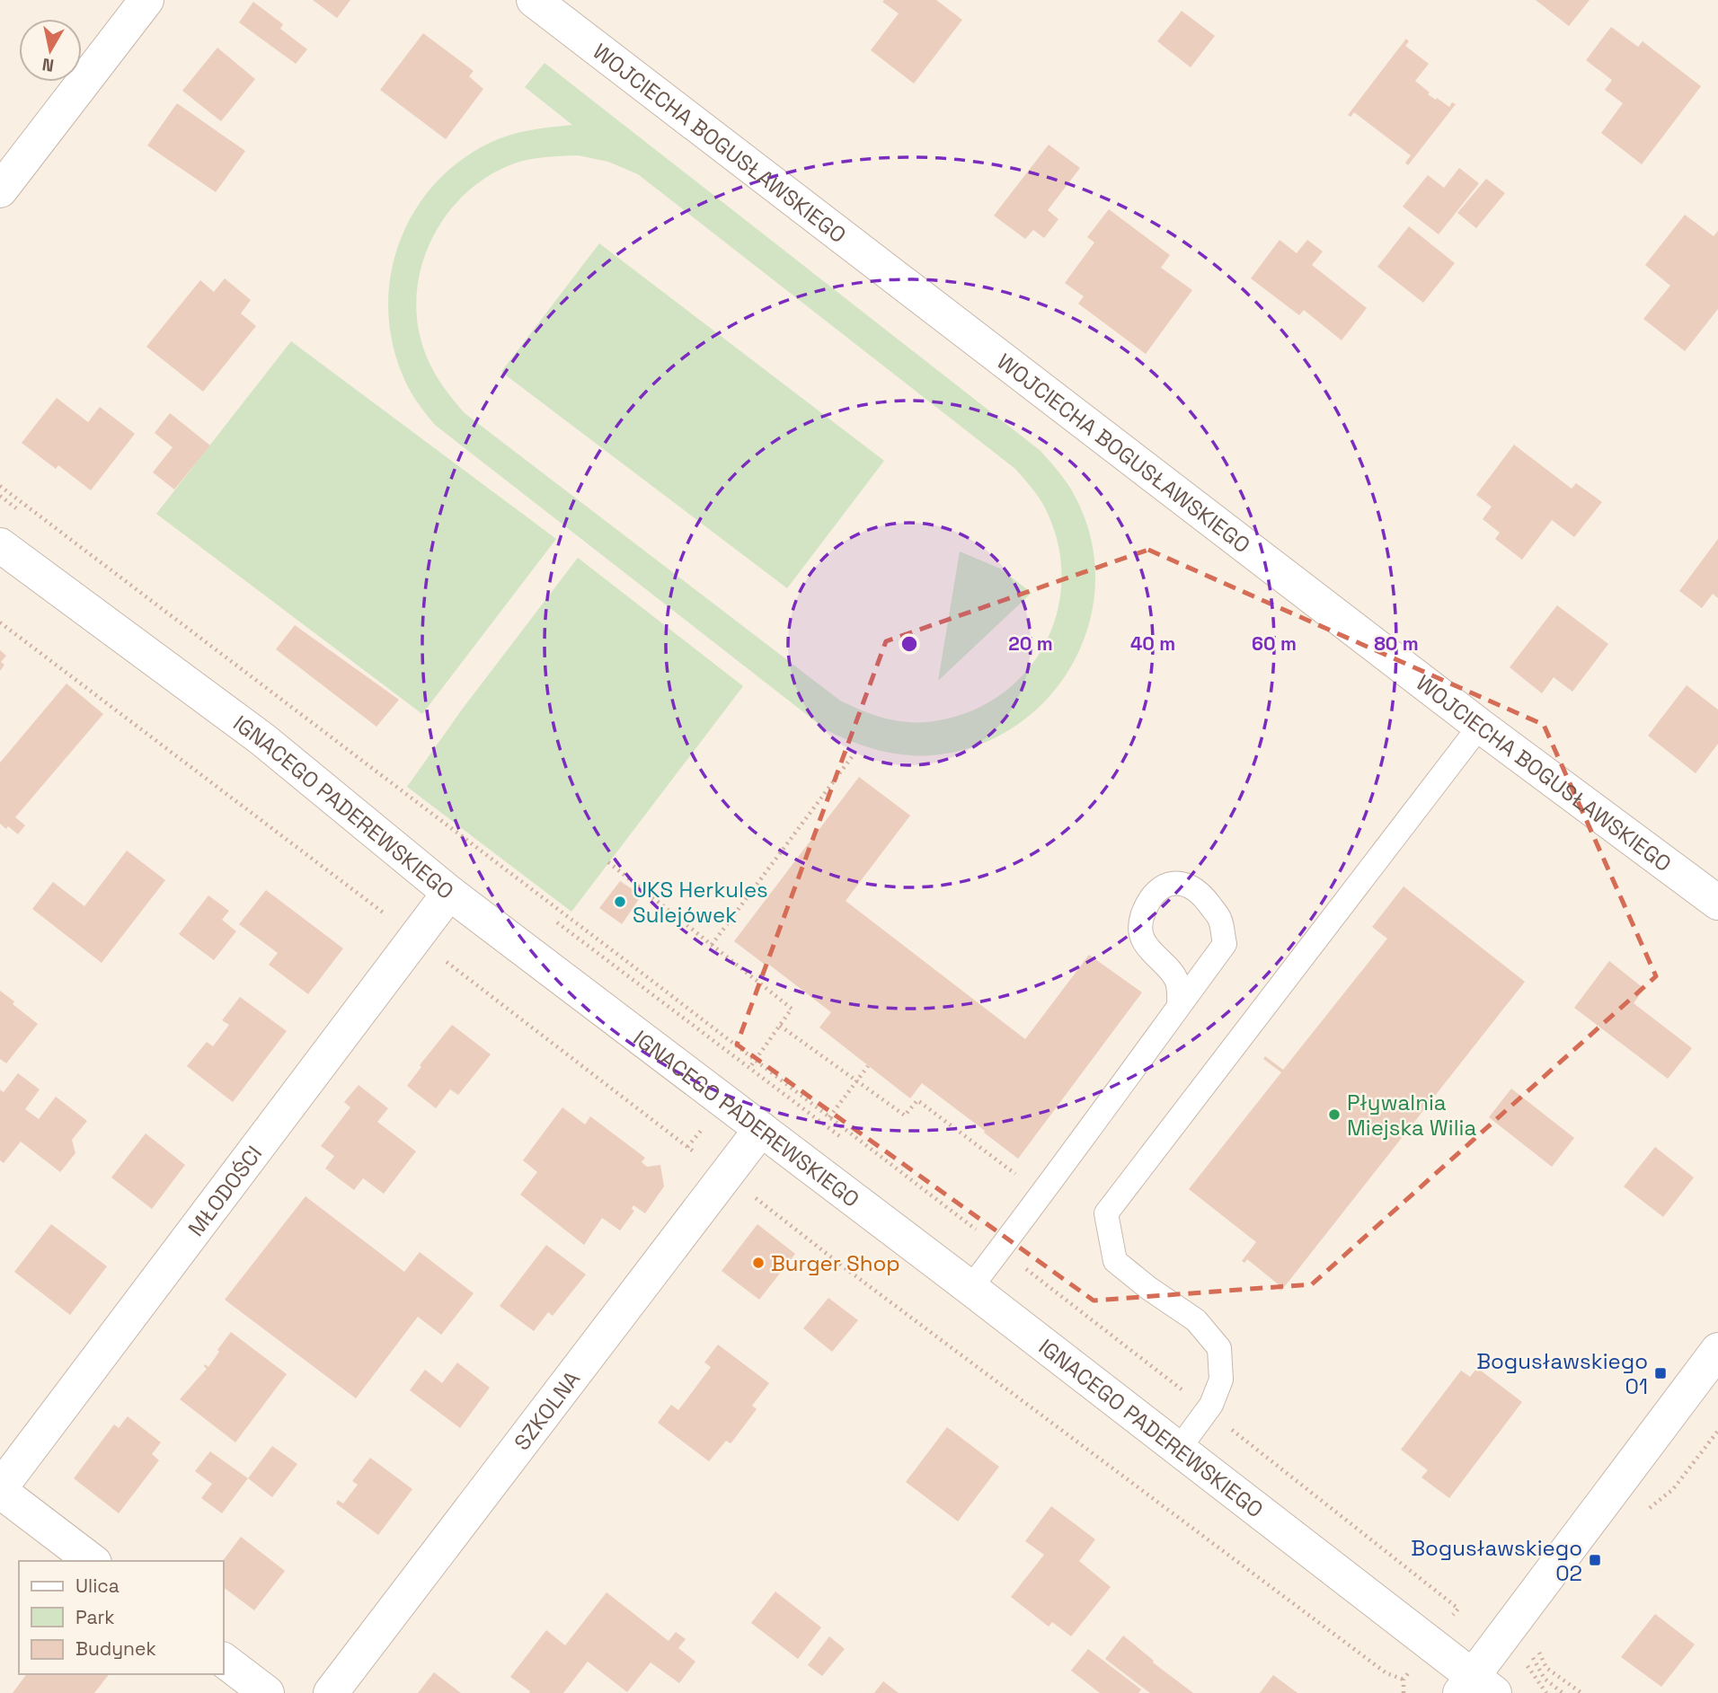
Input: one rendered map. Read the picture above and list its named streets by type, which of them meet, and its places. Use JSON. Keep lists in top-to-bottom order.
{
  "streets": {
    "street": [
      "WOJCIECHA BOGUSŁAWSKIEGO",
      "IGNACEGO PADEREWSKIEGO",
      "MŁODOŚCI",
      "SZKOLNA"
    ]
  },
  "crossings": [
    ["IGNACEGO PADEREWSKIEGO", "MŁODOŚCI"],
    ["IGNACEGO PADEREWSKIEGO", "SZKOLNA"]
  ],
  "places": {
    "other": ["UKS Herkules Sulejówek", "Pływalnia Miejska Wilia", "Burger Shop"],
    "transit": ["Bogusławskiego 01", "Bogusławskiego 02"]
  },
  "legend": ["Ulica", "Park", "Budynek"],
  "north": "bottom",
  "rings": [
    "20 m",
    "40 m",
    "60 m",
    "80 m"
  ]
}
